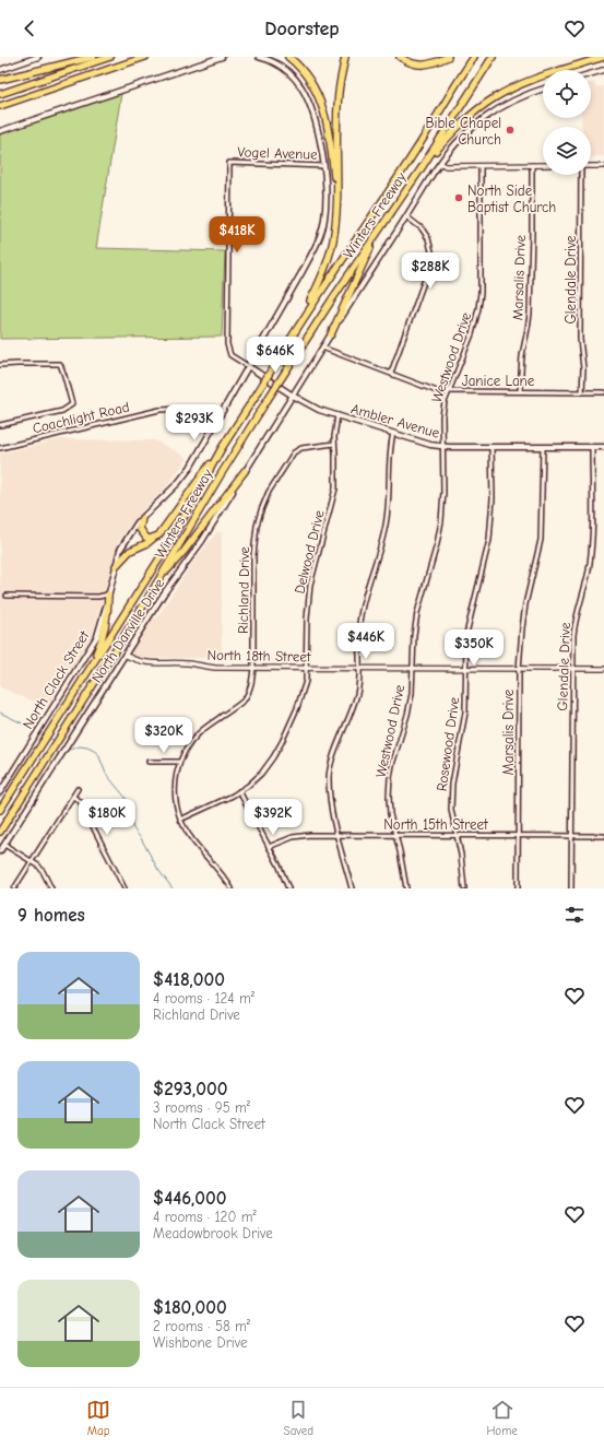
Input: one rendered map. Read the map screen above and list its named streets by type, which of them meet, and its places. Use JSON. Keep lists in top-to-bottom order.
{
  "streets": {
    "highway": ["Winters Freeway"],
    "main road": ["Ambler Avenue", "North Danville Drive", "North Clack Street"],
    "street": [
      "Vogel Avenue",
      "Marsalis Drive",
      "Glendale Drive",
      "Westwood Drive",
      "Janice Lane",
      "Coachlight Road",
      "Delwood Drive",
      "Richland Drive",
      "North 18th Street",
      "Rosewood Drive",
      "North 15th Street"
    ]
  },
  "crossings": [
    ["Vogel Avenue", "Ambler Avenue"],
    ["Vogel Avenue", "North Clack Street"],
    ["Marsalis Drive", "Janice Lane"],
    ["Marsalis Drive", "Ambler Avenue"],
    ["Marsalis Drive", "North 18th Street"],
    ["Marsalis Drive", "North 15th Street"],
    ["Glendale Drive", "Janice Lane"],
    ["Glendale Drive", "Ambler Avenue"],
    ["Glendale Drive", "North 18th Street"],
    ["Glendale Drive", "North 15th Street"],
    ["Westwood Drive", "Janice Lane"],
    ["Westwood Drive", "Ambler Avenue"],
    ["Westwood Drive", "North 18th Street"],
    ["Westwood Drive", "North 15th Street"],
    ["Janice Lane", "North Danville Drive"],
    ["Coachlight Road", "North Clack Street"],
    ["Ambler Avenue", "Delwood Drive"],
    ["Ambler Avenue", "North Danville Drive"],
    ["Ambler Avenue", "North Clack Street"],
    ["Ambler Avenue", "Rosewood Drive"],
    ["Delwood Drive", "Richland Drive"],
    ["Delwood Drive", "North 18th Street"],
    ["Richland Drive", "North 18th Street"],
    ["North Danville Drive", "North 18th Street"],
    ["North 18th Street", "Rosewood Drive"],
    ["Rosewood Drive", "North 15th Street"]
  ],
  "places": ["Bible Chapel Church", "North Side Baptist Church"],
  "page": {
    "header": "Doorstep",
    "price": [
      "$418K",
      "$288K",
      "$646K",
      "$293K",
      "$446K",
      "$350K",
      "$320K",
      "$180K",
      "$392K"
    ],
    "heading": "9 homes",
    "list": [
      {
        "name": "$418,000",
        "note": "4 rooms · 124 m² · Richland Drive"
      },
      {
        "name": "$293,000",
        "note": "3 rooms · 95 m² · North Clack Street"
      },
      {
        "name": "$446,000",
        "note": "4 rooms · 120 m² · Meadowbrook Drive"
      },
      {
        "name": "$180,000",
        "note": "2 rooms · 58 m² · Wishbone Drive"
      }
    ],
    "tabs": ["Map", "Saved", "Home"]
  }
}
